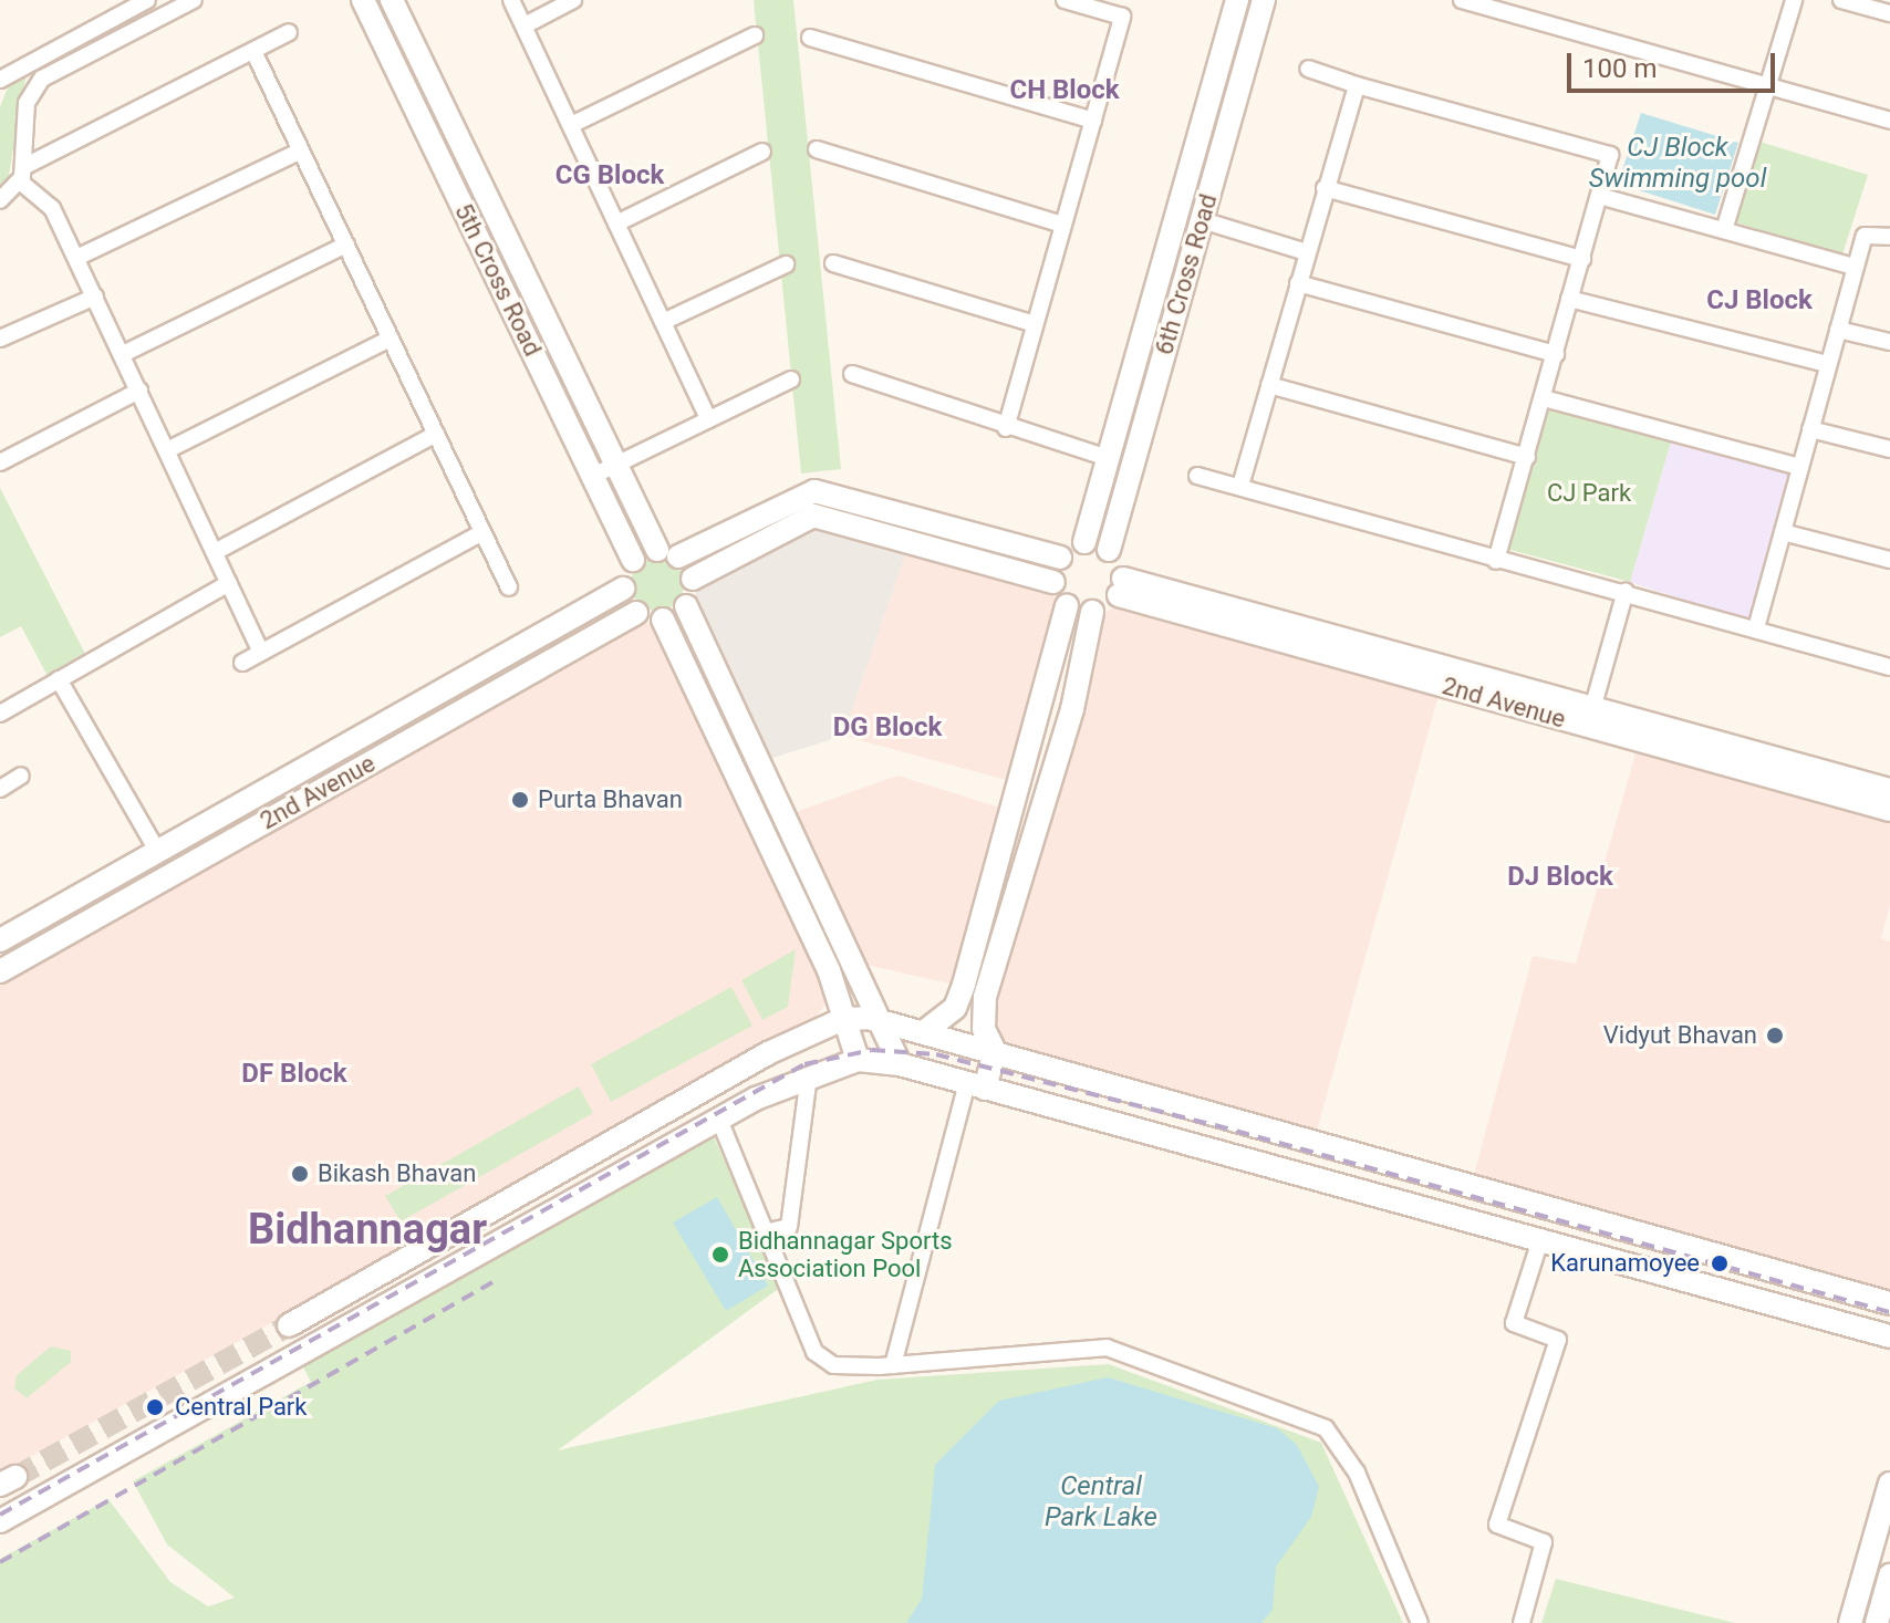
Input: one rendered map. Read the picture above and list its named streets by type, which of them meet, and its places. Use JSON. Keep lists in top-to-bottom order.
{
  "streets": {
    "street": ["6th Cross Road", "5th Cross Road", "2nd Avenue"]
  },
  "crossings": [
    ["6th Cross Road", "2nd Avenue"],
    ["5th Cross Road", "2nd Avenue"]
  ],
  "districts": [
    "CH Block",
    "CG Block",
    "CJ Block",
    "DG Block",
    "DJ Block",
    "DF Block",
    "Bidhannagar"
  ],
  "water": ["CJ Block Swimming pool", "Central Park Lake"],
  "parks": ["CJ Park"],
  "places": [
    "Purta Bhavan",
    "Vidyut Bhavan",
    "Bikash Bhavan",
    "Bidhannagar Sports Association Pool",
    "Karunamoyee",
    "Central Park"
  ],
  "scale_bar": "100 m"
}
